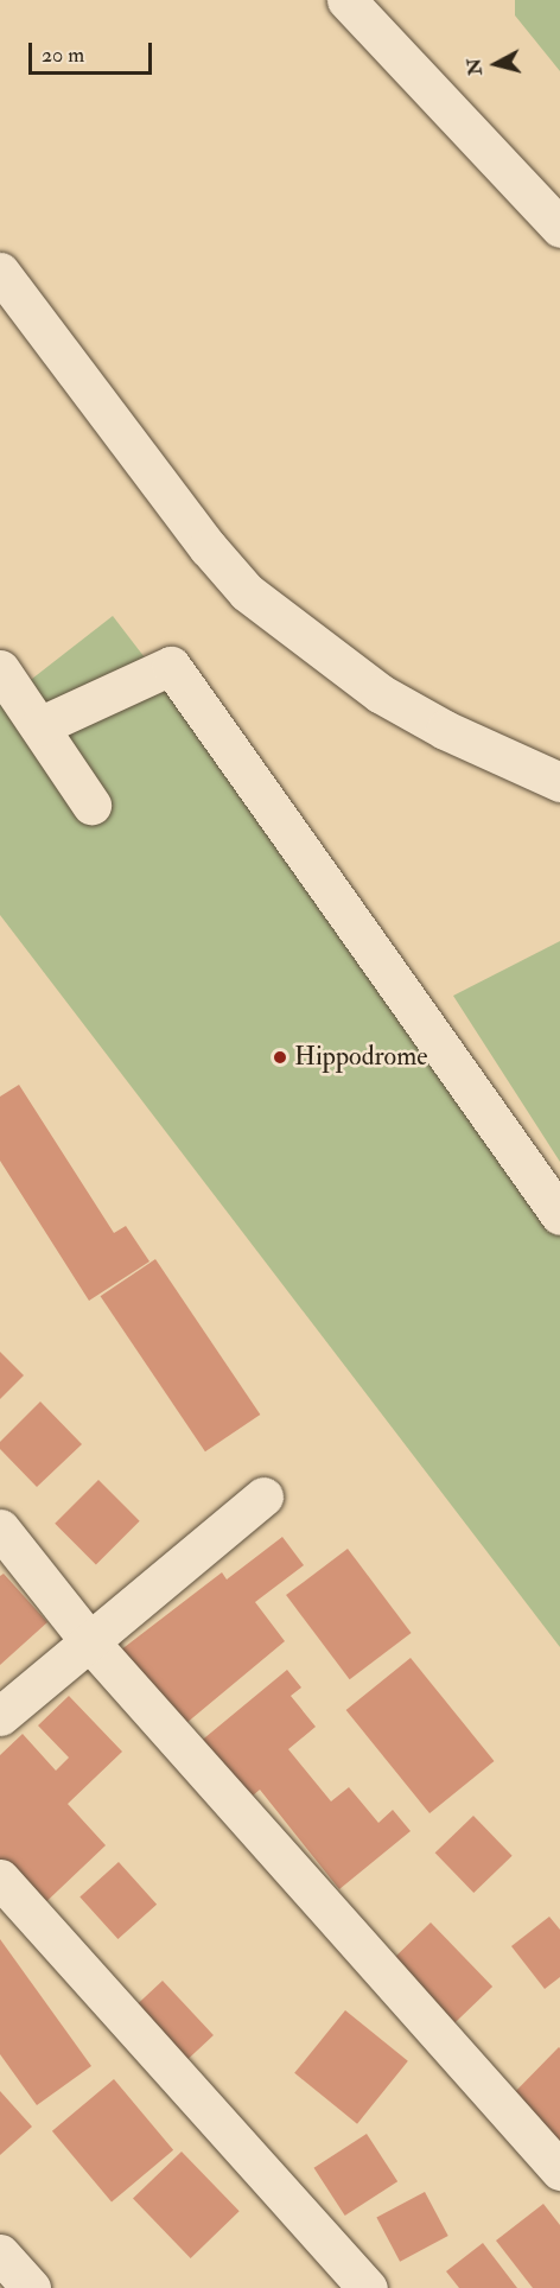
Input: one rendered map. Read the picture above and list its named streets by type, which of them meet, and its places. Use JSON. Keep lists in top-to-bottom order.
{
  "places": ["Hippodrome"],
  "scale_bar": "20 m",
  "north": "left"
}
